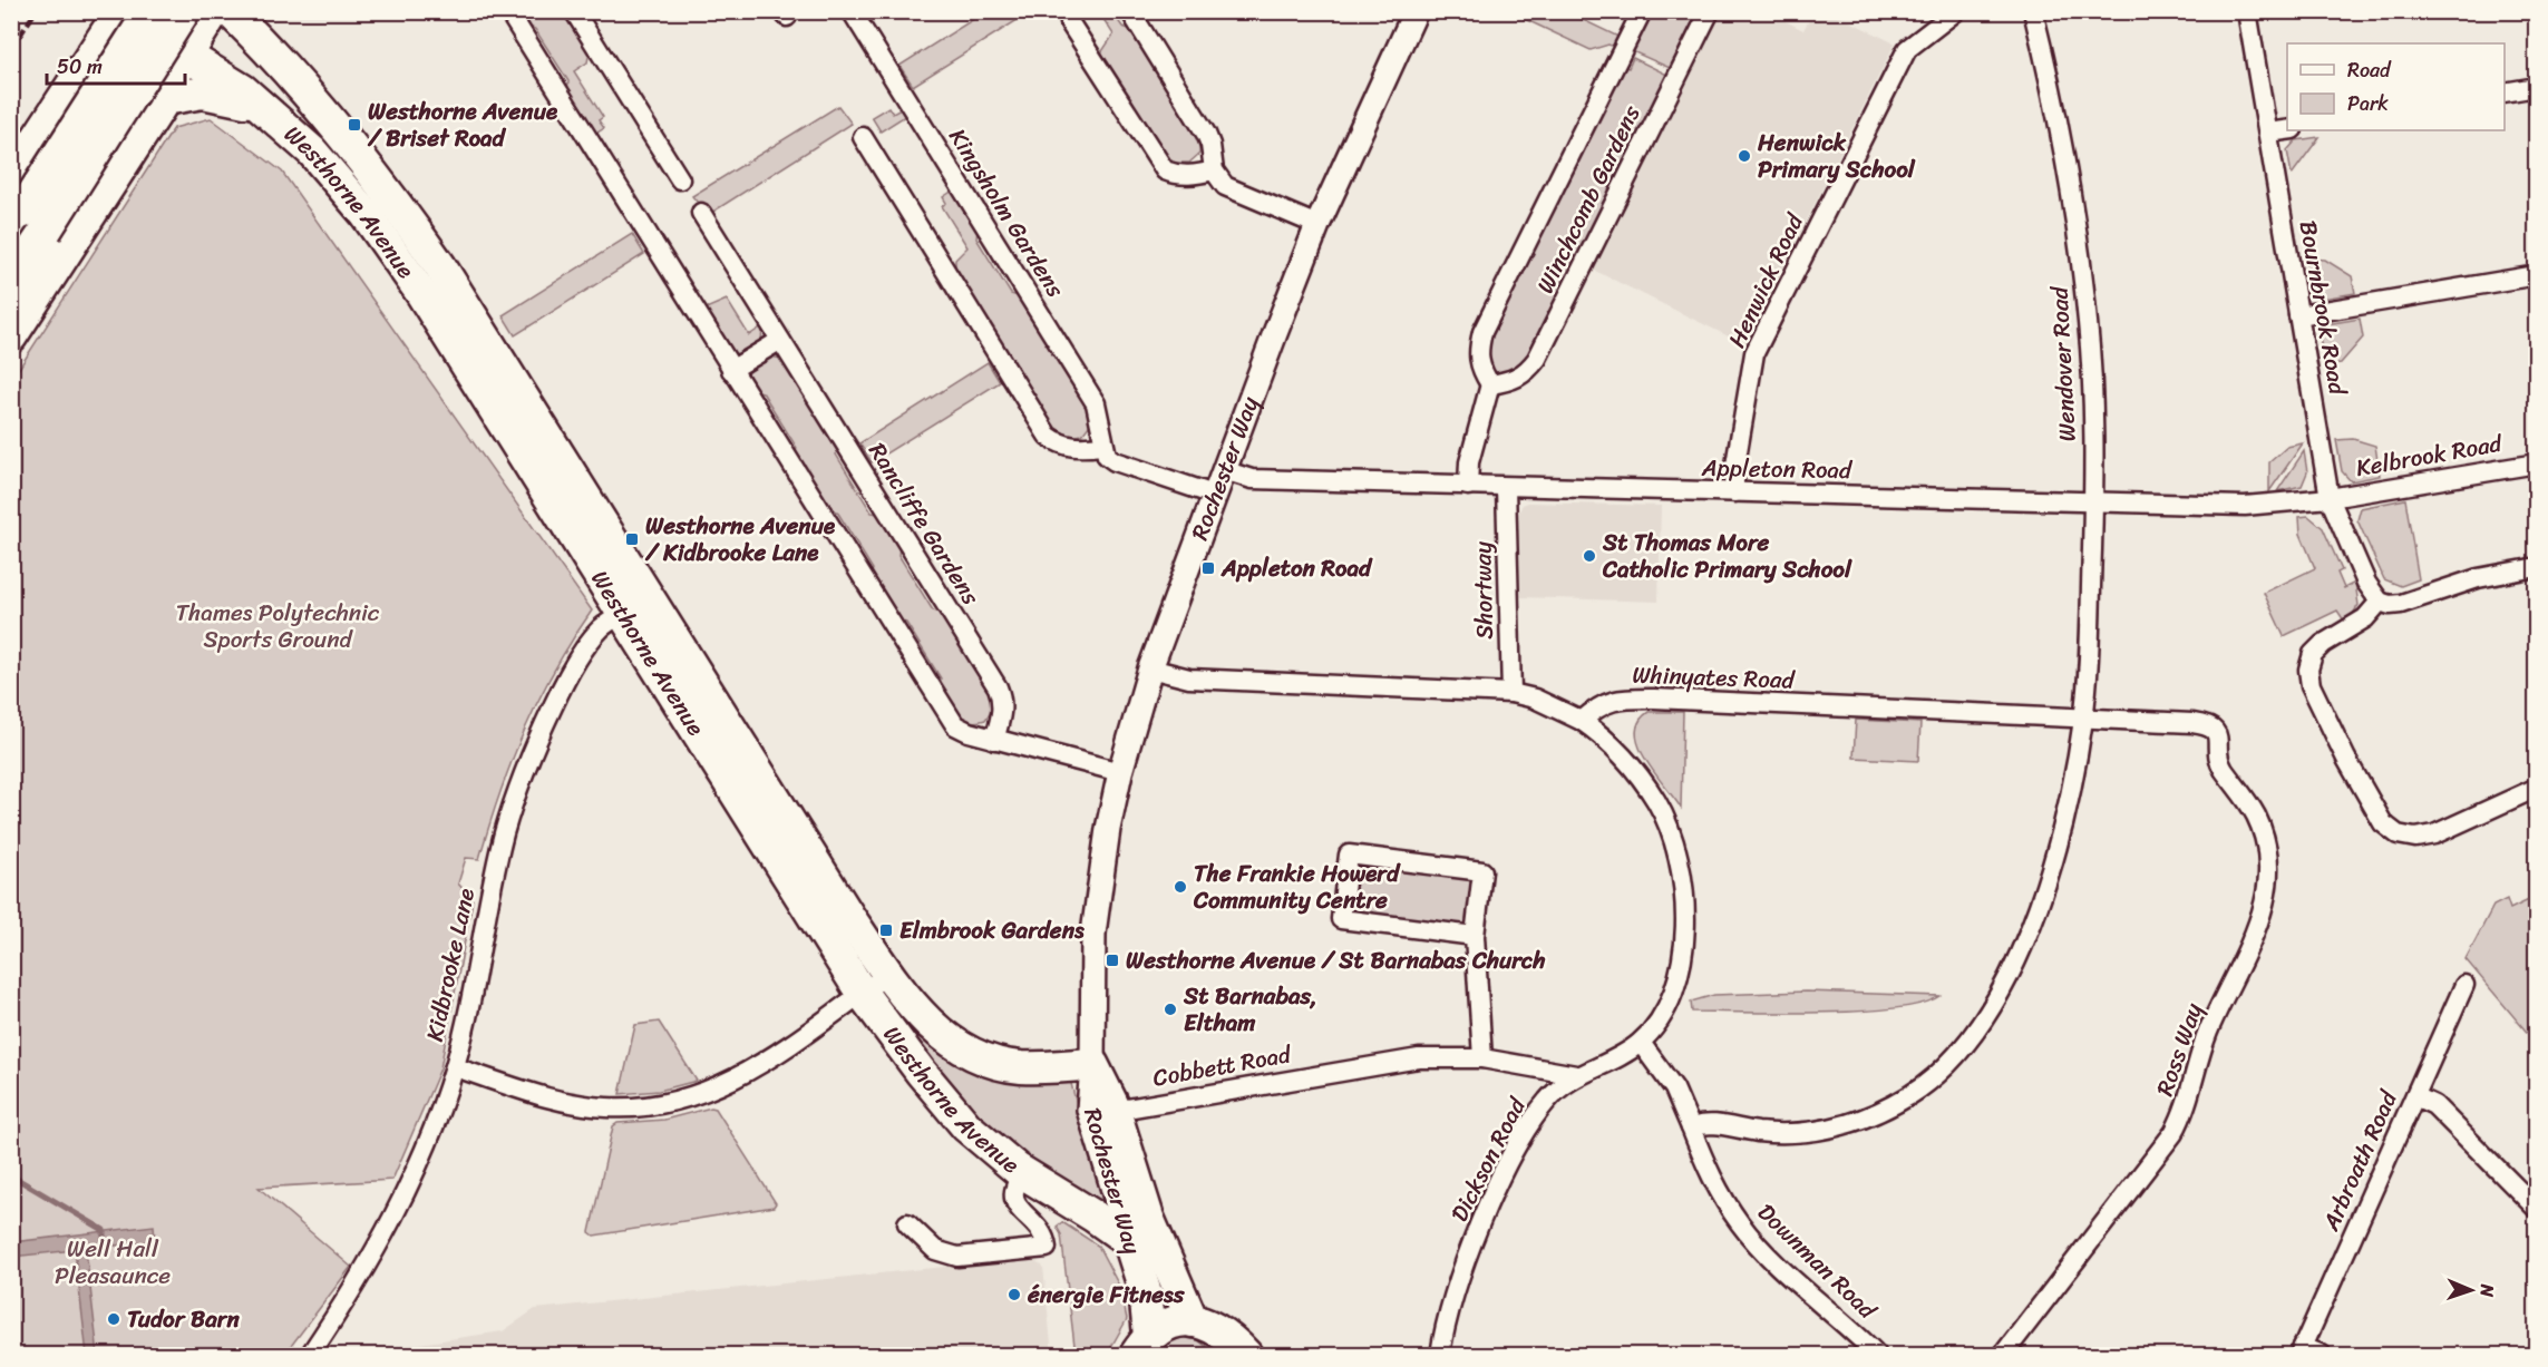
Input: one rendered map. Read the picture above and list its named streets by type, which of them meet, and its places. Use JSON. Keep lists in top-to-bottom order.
{
  "streets": {
    "highway": ["Westhorne Avenue", "Rochester Way"],
    "street": [
      "Winchcomb Gardens",
      "Kingsholm Gardens",
      "Henwick Road",
      "Bournbrook Road",
      "Wendover Road",
      "Kelbrook Road",
      "Appleton Road",
      "Rancliffe Gardens",
      "Shortway",
      "Whinyates Road",
      "Kidbrooke Lane",
      "Ross Way",
      "Cobbett Road",
      "Dickson Road",
      "Arbroath Road",
      "Downman Road"
    ]
  },
  "crossings": [
    ["Westhorne Avenue", "Rochester Way"],
    ["Westhorne Avenue", "Kidbrooke Lane"],
    ["Henwick Road", "Appleton Road"],
    ["Bournbrook Road", "Kelbrook Road"],
    ["Bournbrook Road", "Appleton Road"],
    ["Wendover Road", "Appleton Road"],
    ["Wendover Road", "Whinyates Road"],
    ["Wendover Road", "Downman Road"],
    ["Kelbrook Road", "Appleton Road"],
    ["Rochester Way", "Appleton Road"],
    ["Rochester Way", "Cobbett Road"],
    ["Appleton Road", "Shortway"],
    ["Whinyates Road", "Ross Way"],
    ["Whinyates Road", "Dickson Road"],
    ["Cobbett Road", "Dickson Road"],
    ["Dickson Road", "Downman Road"]
  ],
  "parks": ["Thames Polytechnic Sports Ground", "Well Hall Pleasaunce"],
  "places": {
    "transit": [
      "Westhorne Avenue / Briset Road",
      "Westhorne Avenue / Kidbrooke Lane",
      "Appleton Road",
      "Elmbrook Gardens",
      "Westhorne Avenue / St Barnabas Church"
    ],
    "other": [
      "Henwick Primary School",
      "St Thomas More Catholic Primary School",
      "The Frankie Howerd Community Centre",
      "St Barnabas, Eltham",
      "énergie Fitness",
      "Tudor Barn"
    ]
  },
  "legend": ["Road", "Park"],
  "scale_bar": "50 m",
  "north": "right"
}
